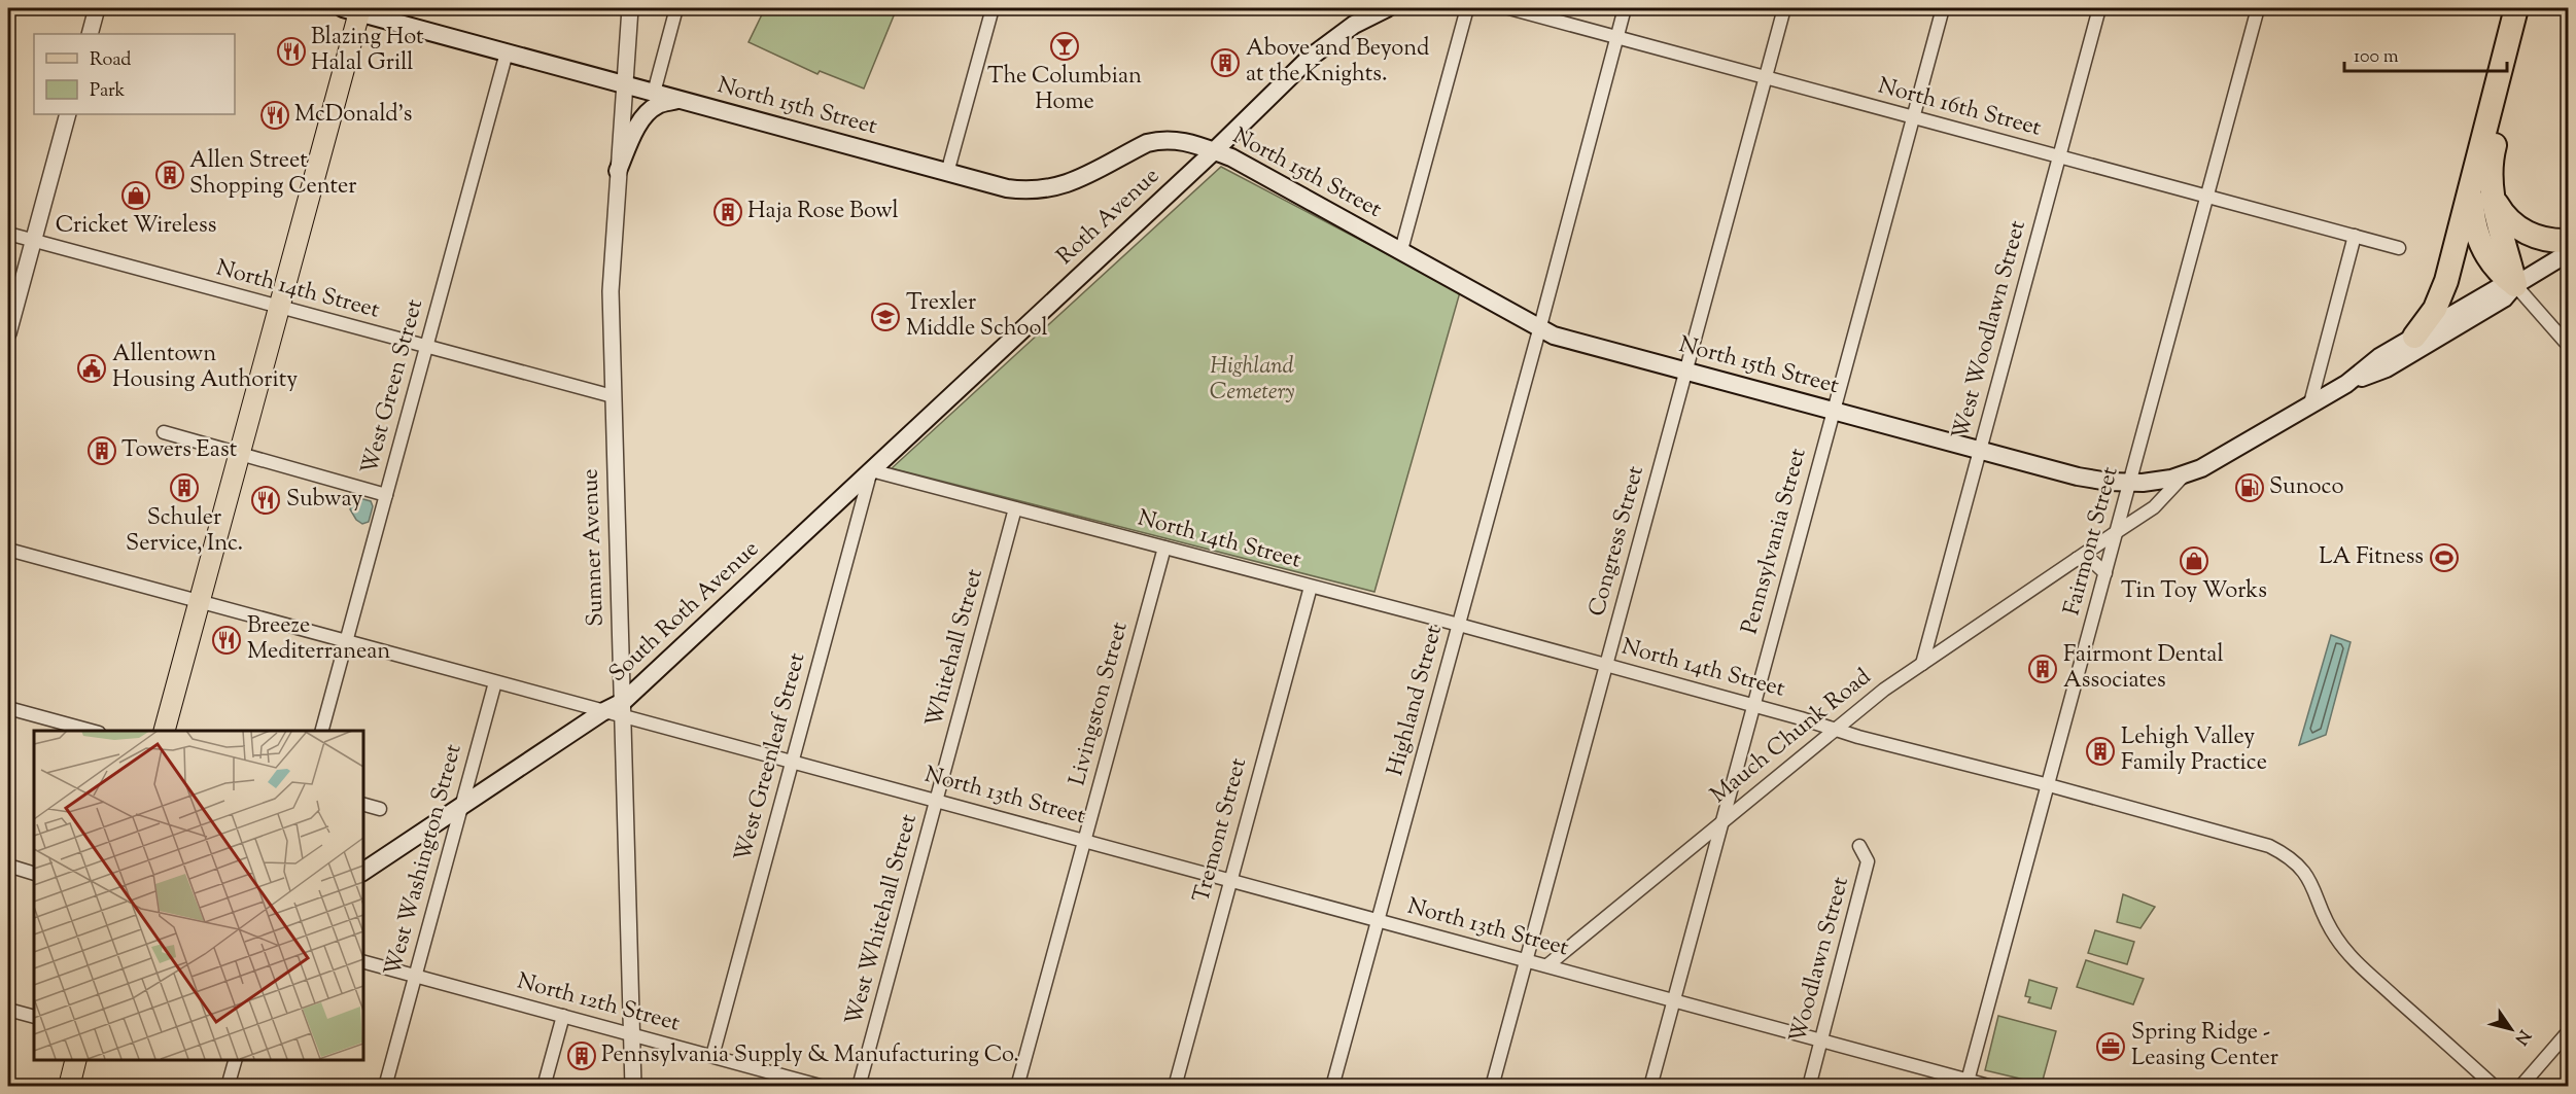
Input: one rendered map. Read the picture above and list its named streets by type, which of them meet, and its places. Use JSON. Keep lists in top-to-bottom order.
{
  "streets": {
    "main road": [
      "North 15th Street",
      "Roth Avenue",
      "South Roth Avenue",
      "Mauch Chunk Road"
    ],
    "street": [
      "North 16th Street",
      "North 14th Street",
      "West Woodlawn Street",
      "West Green Street",
      "Congress Street",
      "Pennsylvania Street",
      "Fairmont Street",
      "Sumner Avenue",
      "Whitehall Street",
      "Highland Street",
      "Livingston Street",
      "West Greenleaf Street",
      "North 13th Street",
      "Tremont Street",
      "West Washington Street",
      "West Whitehall Street",
      "Woodlawn Street",
      "North 12th Street"
    ]
  },
  "crossings": [
    ["North 15th Street", "Roth Avenue"],
    ["North 15th Street", "West Woodlawn Street"],
    ["North 15th Street", "West Green Street"],
    ["North 15th Street", "Congress Street"],
    ["North 15th Street", "Pennsylvania Street"],
    ["North 15th Street", "Fairmont Street"],
    ["North 15th Street", "Sumner Avenue"],
    ["North 15th Street", "Highland Street"],
    ["North 15th Street", "Mauch Chunk Road"],
    ["North 16th Street", "West Woodlawn Street"],
    ["North 16th Street", "Congress Street"],
    ["North 16th Street", "Pennsylvania Street"],
    ["North 16th Street", "Fairmont Street"],
    ["North 16th Street", "Highland Street"],
    ["Roth Avenue", "North 14th Street"],
    ["Roth Avenue", "South Roth Avenue"],
    ["Roth Avenue", "West Greenleaf Street"],
    ["North 14th Street", "West Green Street"],
    ["North 14th Street", "Congress Street"],
    ["North 14th Street", "Pennsylvania Street"],
    ["North 14th Street", "Fairmont Street"],
    ["North 14th Street", "Sumner Avenue"],
    ["North 14th Street", "South Roth Avenue"],
    ["North 14th Street", "Whitehall Street"],
    ["North 14th Street", "Highland Street"],
    ["North 14th Street", "Livingston Street"],
    ["North 14th Street", "Mauch Chunk Road"],
    ["North 14th Street", "West Greenleaf Street"],
    ["North 14th Street", "Tremont Street"],
    ["West Woodlawn Street", "Mauch Chunk Road"],
    ["Congress Street", "North 13th Street"],
    ["Pennsylvania Street", "Mauch Chunk Road"],
    ["Pennsylvania Street", "North 13th Street"],
    ["Fairmont Street", "Mauch Chunk Road"],
    ["Fairmont Street", "North 13th Street"],
    ["Sumner Avenue", "South Roth Avenue"],
    ["Sumner Avenue", "North 13th Street"],
    ["Sumner Avenue", "North 12th Street"],
    ["South Roth Avenue", "West Greenleaf Street"],
    ["South Roth Avenue", "North 13th Street"],
    ["South Roth Avenue", "West Washington Street"],
    ["Whitehall Street", "North 13th Street"],
    ["Whitehall Street", "West Whitehall Street"],
    ["Highland Street", "North 13th Street"],
    ["Livingston Street", "North 13th Street"],
    ["Mauch Chunk Road", "North 13th Street"],
    ["West Greenleaf Street", "North 13th Street"],
    ["West Greenleaf Street", "North 12th Street"],
    ["North 13th Street", "Tremont Street"],
    ["North 13th Street", "West Whitehall Street"],
    ["North 13th Street", "Woodlawn Street"],
    ["West Washington Street", "North 12th Street"]
  ],
  "parks": ["Highland Cemetery"],
  "places": {
    "bar": ["The Columbian Home"],
    "restaurant": [
      "Blazing Hot Halal Grill",
      "McDonald's",
      "Subway",
      "Breeze Mediterranean"
    ],
    "building": [
      "Above and Beyond at the Knights.",
      "Allen Street Shopping Center",
      "Haja Rose Bowl",
      "Towers East",
      "Schuler Service, Inc.",
      "Fairmont Dental Associates",
      "Lehigh Valley Family Practice",
      "Pennsylvania Supply & Manufacturing Co."
    ],
    "shop": ["Cricket Wireless", "Tin Toy Works"],
    "school or university": ["Trexler Middle School"],
    "public building": ["Allentown Housing Authority"],
    "fuel station": ["Sunoco"],
    "sports": ["LA Fitness"],
    "office": ["Spring Ridge - Leasing Center"]
  },
  "legend": ["Road", "Park"],
  "scale_bar": "100 m",
  "north": "bottom right"
}
